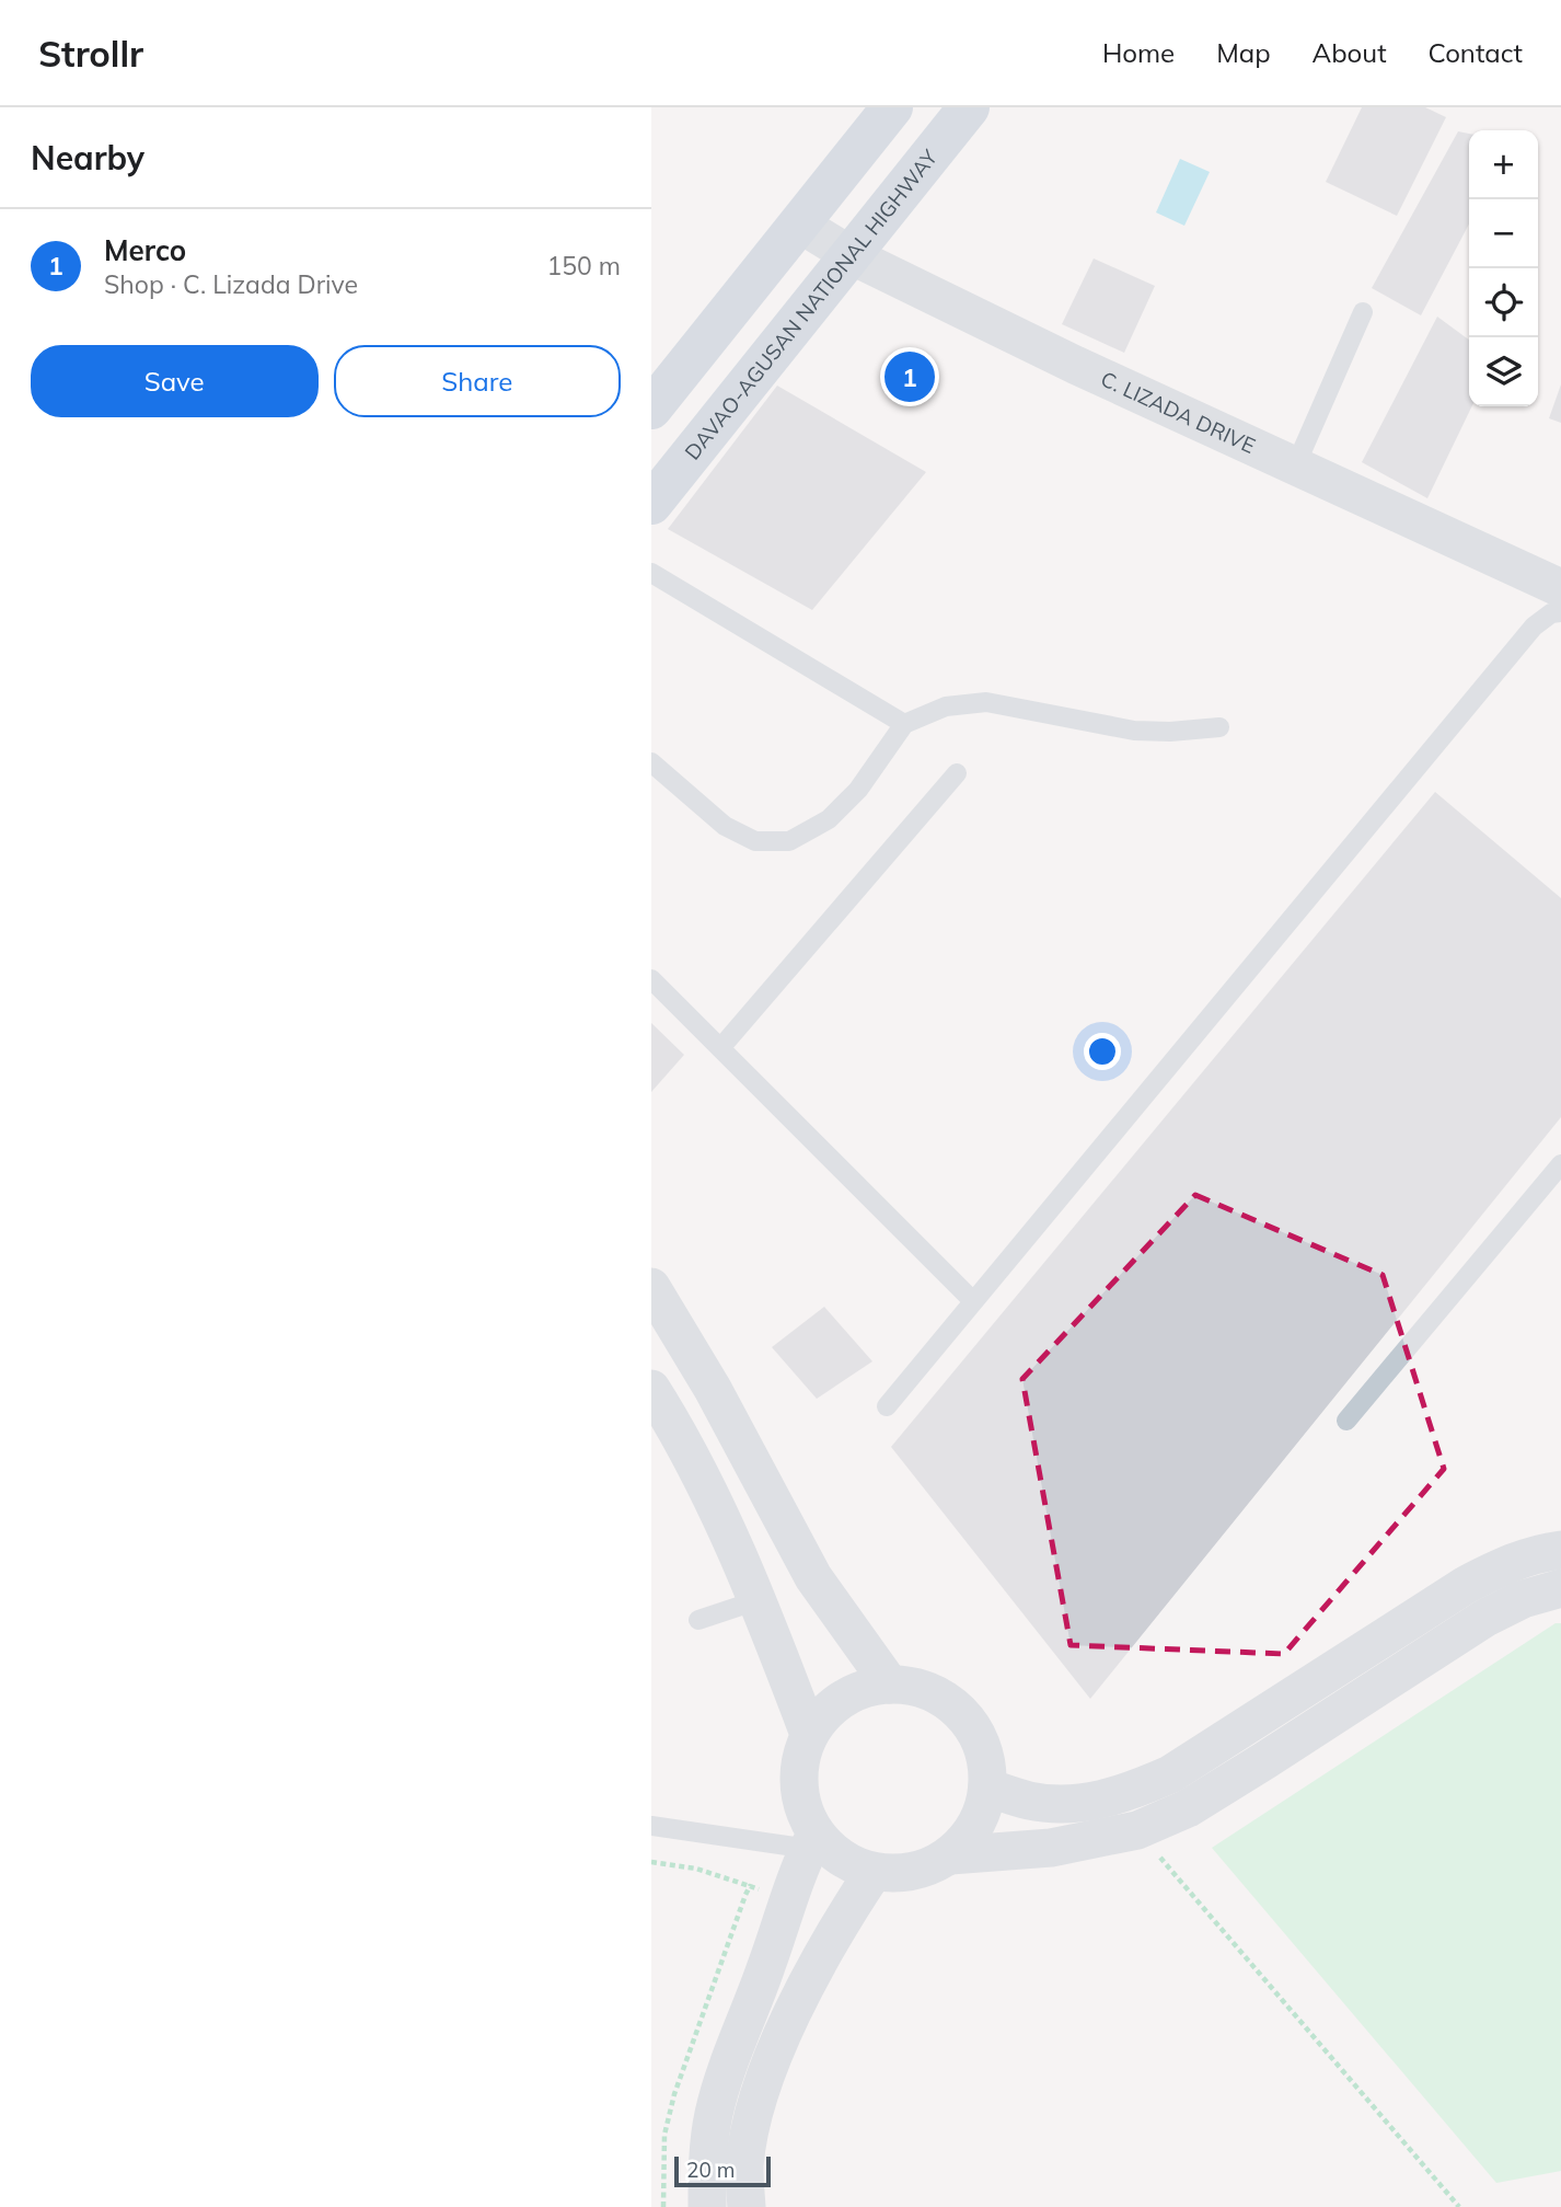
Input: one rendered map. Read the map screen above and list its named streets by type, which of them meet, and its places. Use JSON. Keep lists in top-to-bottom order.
{
  "streets": {
    "main road": ["DAVAO-AGUSAN NATIONAL HIGHWAY"],
    "street": ["C. LIZADA DRIVE"]
  },
  "crossings": [
    ["DAVAO-AGUSAN NATIONAL HIGHWAY", "C. LIZADA DRIVE"]
  ],
  "scale_bar": "20 m",
  "page": {
    "header": "Strollr",
    "nav": [
      "Home",
      "Map",
      "About",
      "Contact"
    ],
    "heading": "Nearby",
    "map_buttons": ["+", "−"],
    "list": [
      {
        "mark": "1",
        "name": "Merco",
        "note": "Shop · C. Lizada Drive",
        "value": "150 m"
      }
    ],
    "buttons": ["Save", "Share"],
    "pins": "1",
    "scale": "20 m"
  }
}
